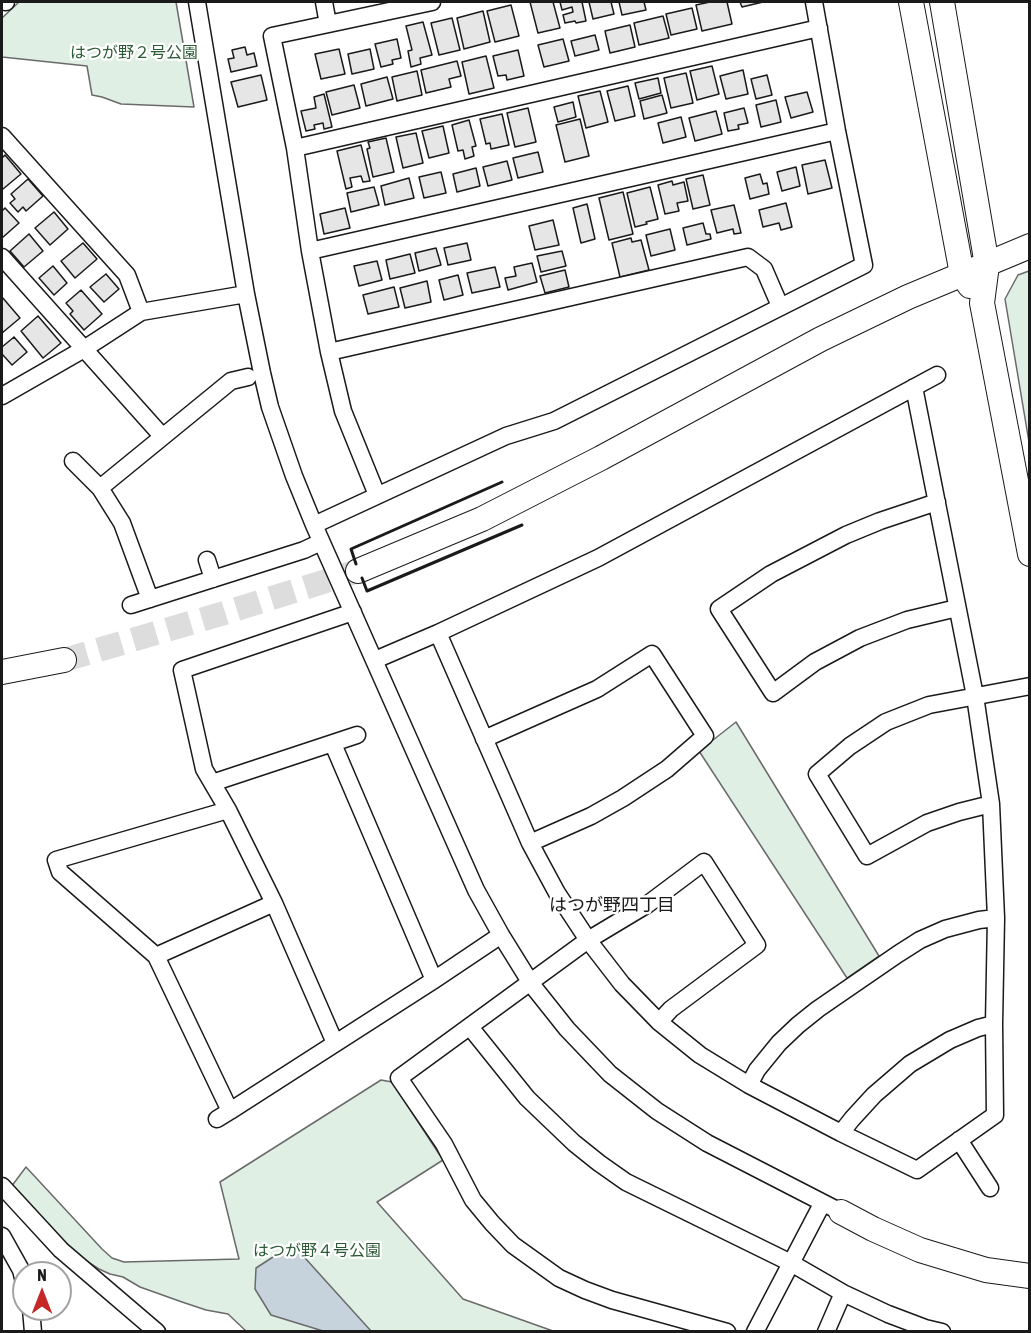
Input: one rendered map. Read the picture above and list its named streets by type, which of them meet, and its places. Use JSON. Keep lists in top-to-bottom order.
{
  "districts": ["はつが野四丁目"],
  "parks": ["はつが野２号公園", "はつが野４号公園"],
  "north": "top"
}
